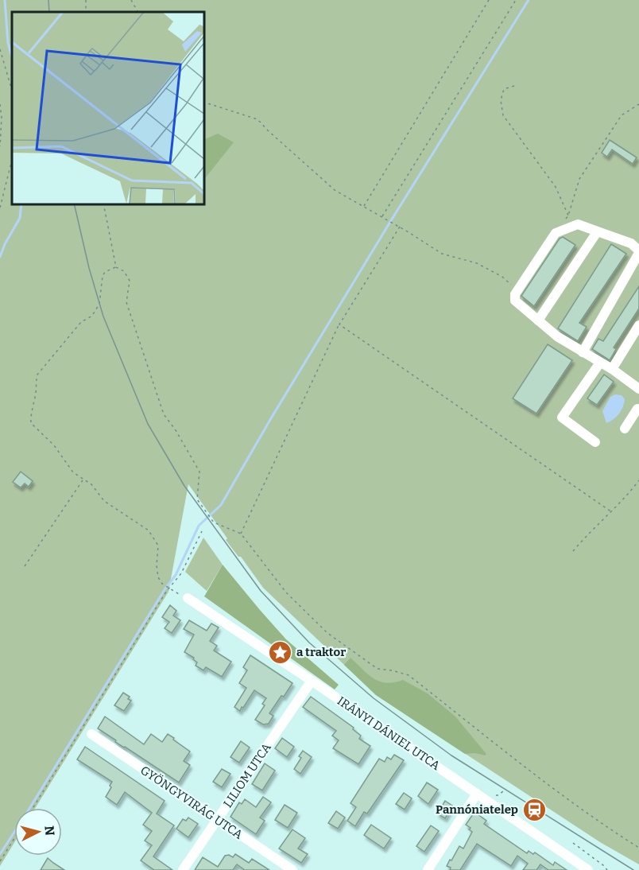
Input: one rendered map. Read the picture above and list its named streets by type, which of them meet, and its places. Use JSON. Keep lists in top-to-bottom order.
{
  "streets": {
    "street": ["IRÁNYI DÁNIEL UTCA", "LILIOM UTCA", "GYÖNGYVIRÁG UTCA"]
  },
  "crossings": [
    ["IRÁNYI DÁNIEL UTCA", "LILIOM UTCA"],
    ["LILIOM UTCA", "GYÖNGYVIRÁG UTCA"]
  ],
  "places": {
    "place": ["a traktor"],
    "station": ["Pannóniatelep"]
  },
  "north": "right"
}
